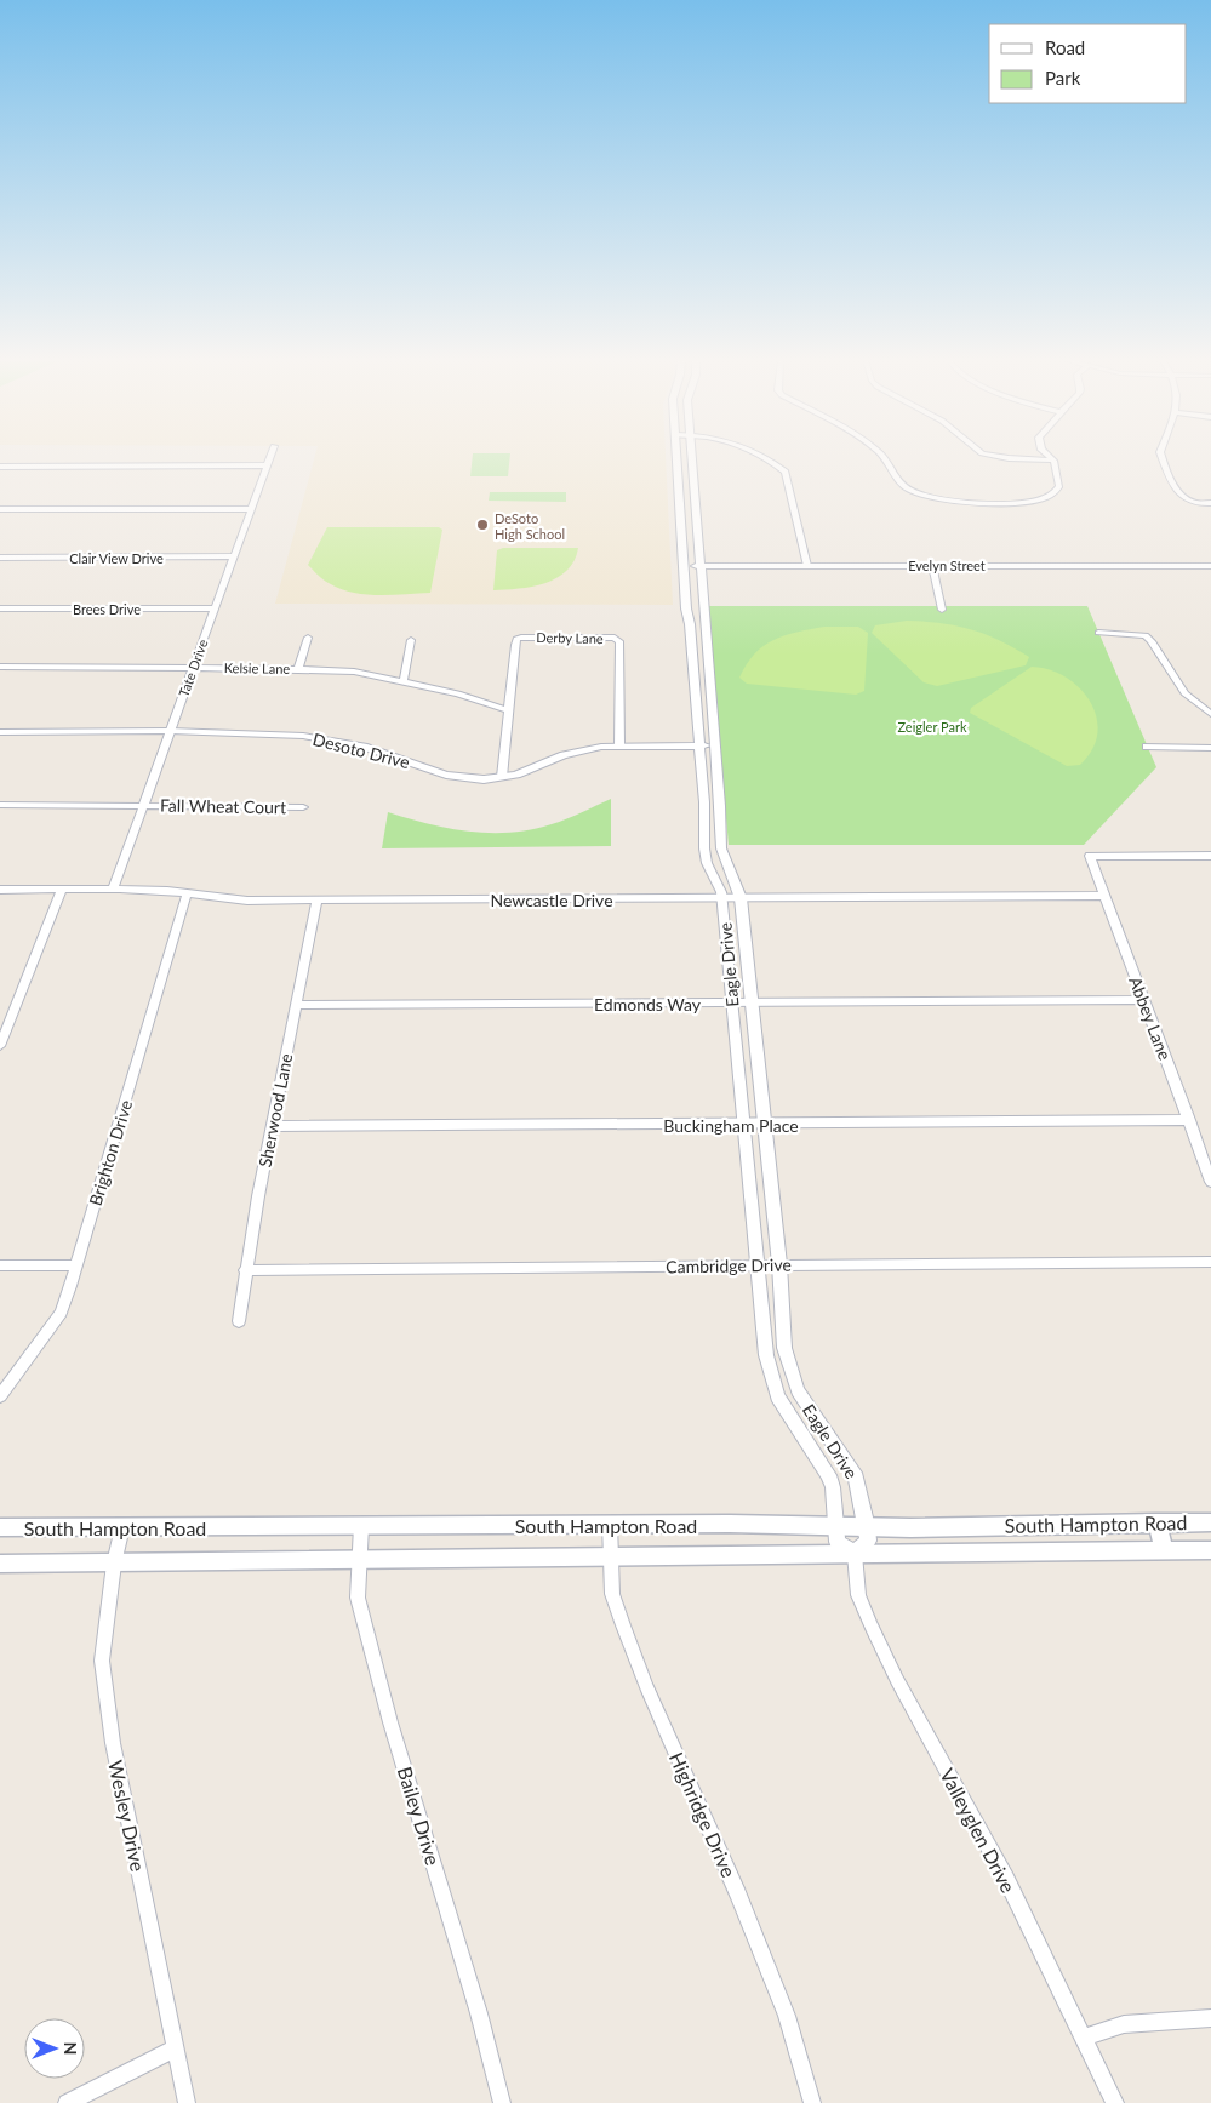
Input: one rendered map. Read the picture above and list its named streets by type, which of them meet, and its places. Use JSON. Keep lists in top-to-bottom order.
{
  "streets": {
    "main road": ["South Hampton Road"],
    "street": [
      "Clair View Drive",
      "Evelyn Street",
      "Brees Drive",
      "Derby Lane",
      "Tate Drive",
      "Kelsie Lane",
      "Desoto Drive",
      "Fall Wheat Court",
      "Newcastle Drive",
      "Eagle Drive",
      "Edmonds Way",
      "Abbey Lane",
      "Sherwood Lane",
      "Buckingham Place",
      "Brighton Drive",
      "Cambridge Drive",
      "Highridge Drive",
      "Wesley Drive",
      "Bailey Drive",
      "Valleyglen Drive"
    ]
  },
  "crossings": [
    ["Clair View Drive", "Tate Drive"],
    ["Evelyn Street", "Eagle Drive"],
    ["Brees Drive", "Tate Drive"],
    ["Derby Lane", "Kelsie Lane"],
    ["Derby Lane", "Desoto Drive"],
    ["Tate Drive", "Kelsie Lane"],
    ["Tate Drive", "Desoto Drive"],
    ["Tate Drive", "Fall Wheat Court"],
    ["Tate Drive", "Newcastle Drive"],
    ["Desoto Drive", "Eagle Drive"],
    ["Newcastle Drive", "Eagle Drive"],
    ["Newcastle Drive", "Abbey Lane"],
    ["Newcastle Drive", "Sherwood Lane"],
    ["Newcastle Drive", "Brighton Drive"],
    ["Eagle Drive", "Edmonds Way"],
    ["Eagle Drive", "Buckingham Place"],
    ["Eagle Drive", "Cambridge Drive"],
    ["Eagle Drive", "South Hampton Road"],
    ["Eagle Drive", "Valleyglen Drive"],
    ["Edmonds Way", "Abbey Lane"],
    ["Edmonds Way", "Sherwood Lane"],
    ["Abbey Lane", "Buckingham Place"],
    ["Sherwood Lane", "Buckingham Place"],
    ["Sherwood Lane", "Cambridge Drive"],
    ["South Hampton Road", "Highridge Drive"],
    ["South Hampton Road", "Wesley Drive"],
    ["South Hampton Road", "Bailey Drive"],
    ["South Hampton Road", "Valleyglen Drive"]
  ],
  "parks": ["Zeigler Park"],
  "places": ["DeSoto High School"],
  "legend": ["Road", "Park"],
  "north": "right"
}
